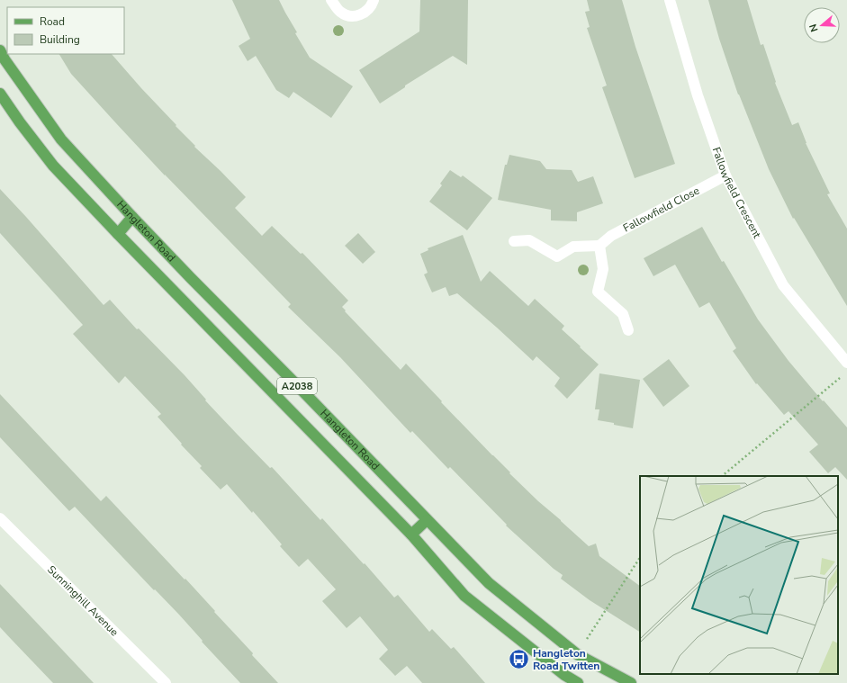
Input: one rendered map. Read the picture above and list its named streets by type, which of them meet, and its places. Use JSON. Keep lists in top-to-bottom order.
{
  "streets": {
    "main road": ["Hangleton Road", "A2038"],
    "street": ["Fallowfield Crescent", "Fallowfield Close", "Sunninghill Avenue"]
  },
  "crossings": [
    ["Fallowfield Crescent", "Fallowfield Close"]
  ],
  "places": {
    "bus stop": ["Hangleton Road Twitten"]
  },
  "legend": ["Road", "Building"],
  "north": "left"
}
